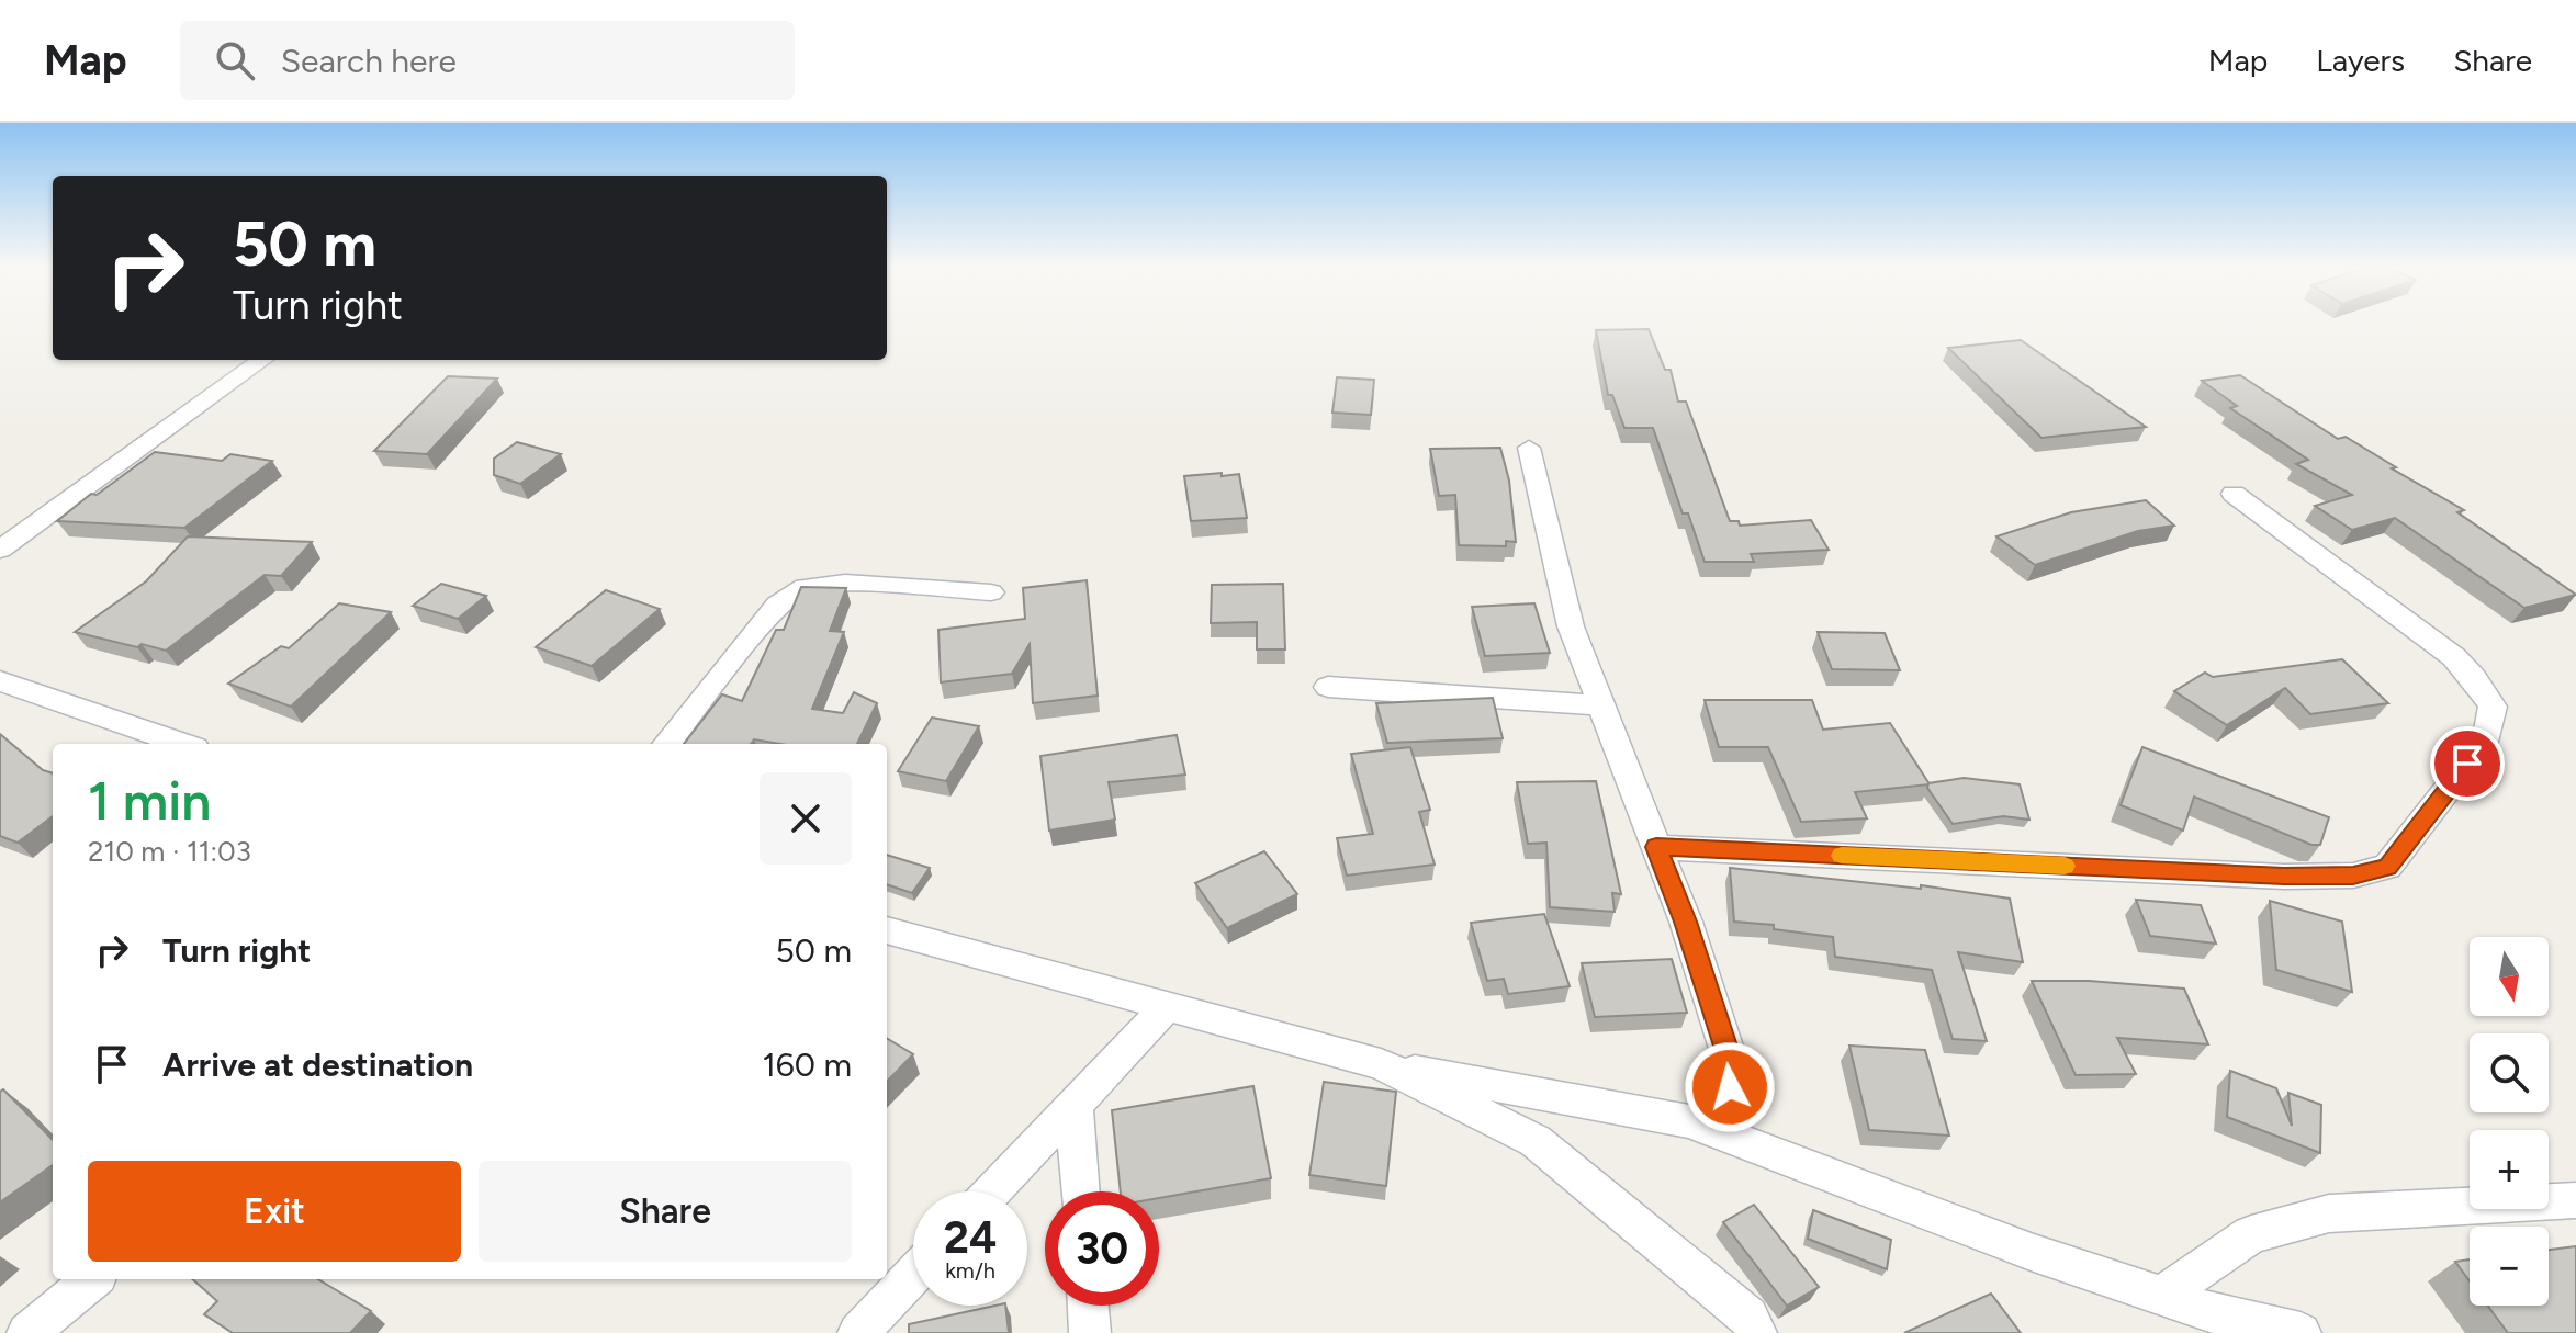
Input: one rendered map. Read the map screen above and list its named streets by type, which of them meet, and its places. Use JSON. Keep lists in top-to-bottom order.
{
  "north": "bottom",
  "page": {
    "header": "Map",
    "search": "Search here",
    "nav": ["Map", "Layers", "Share"],
    "turn": ["50 m", "Turn right"],
    "heading": ["1 min", "210 m · 11:03"],
    "list": [
      {
        "name": "Turn right",
        "value": "50 m"
      },
      {
        "name": "Arrive at destination",
        "value": "160 m"
      }
    ],
    "map_buttons": ["+", "−"],
    "buttons": ["Exit", "Share"],
    "speed": "24 km/h",
    "limit": "30"
  }
}
